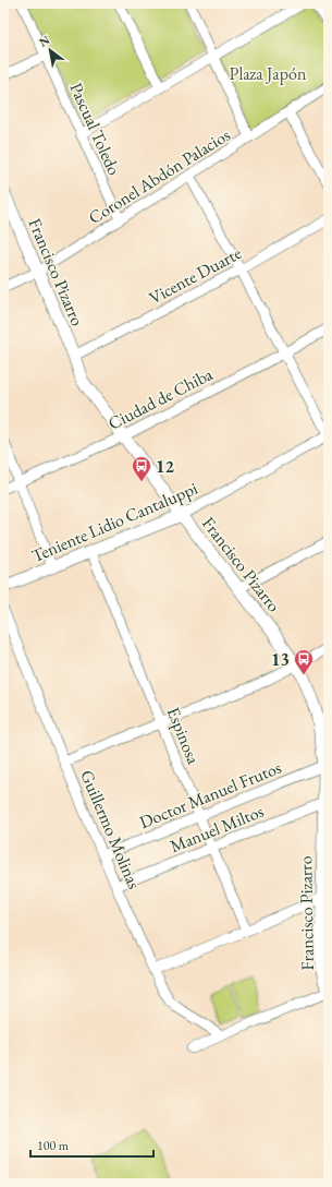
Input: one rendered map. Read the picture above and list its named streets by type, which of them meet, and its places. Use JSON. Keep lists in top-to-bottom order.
{
  "streets": {
    "street": [
      "Pascual Toledo",
      "Coronel Abdón Palacios",
      "Francisco Pizarro",
      "Vicente Duarte",
      "Ciudad de Chiba",
      "Teniente Lidio Cantaluppi",
      "Espinosa",
      "Doctor Manuel Frutos",
      "Manuel Miltos",
      "Guillermo Molinas"
    ]
  },
  "crossings": [
    ["Pascual Toledo", "Coronel Abdón Palacios"],
    ["Coronel Abdón Palacios", "Francisco Pizarro"],
    ["Francisco Pizarro", "Vicente Duarte"],
    ["Francisco Pizarro", "Ciudad de Chiba"],
    ["Francisco Pizarro", "Teniente Lidio Cantaluppi"],
    ["Francisco Pizarro", "Doctor Manuel Frutos"],
    ["Francisco Pizarro", "Manuel Miltos"],
    ["Teniente Lidio Cantaluppi", "Espinosa"],
    ["Espinosa", "Doctor Manuel Frutos"],
    ["Espinosa", "Manuel Miltos"],
    ["Doctor Manuel Frutos", "Guillermo Molinas"],
    ["Manuel Miltos", "Guillermo Molinas"]
  ],
  "parks": ["Plaza Japón"],
  "places": {
    "bus stop": ["12", "13"]
  },
  "scale_bar": "100 m",
  "north": "top left"
}
